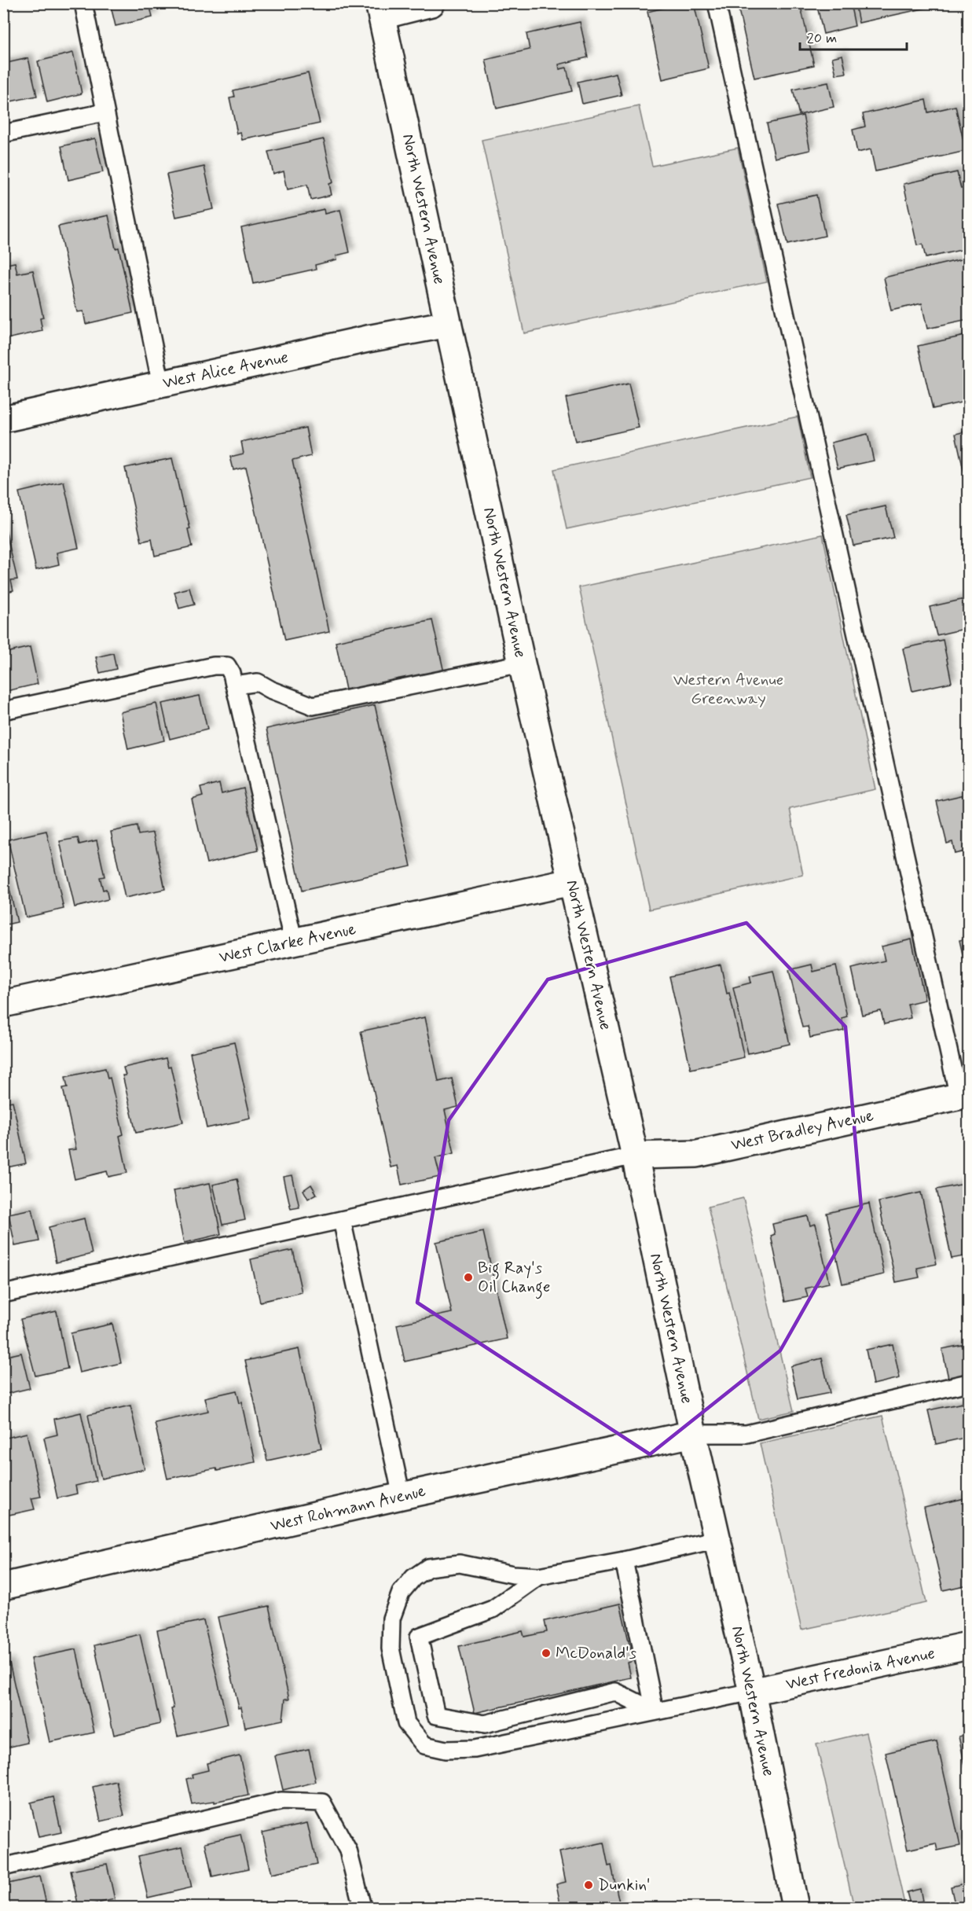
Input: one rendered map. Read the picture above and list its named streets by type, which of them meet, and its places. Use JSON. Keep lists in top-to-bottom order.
{
  "streets": {
    "street": [
      "North Western Avenue",
      "West Alice Avenue",
      "West Clarke Avenue",
      "West Bradley Avenue",
      "West Rohmann Avenue",
      "West Fredonia Avenue"
    ]
  },
  "crossings": [
    ["North Western Avenue", "West Alice Avenue"],
    ["North Western Avenue", "West Clarke Avenue"],
    ["North Western Avenue", "West Bradley Avenue"],
    ["North Western Avenue", "West Rohmann Avenue"],
    ["North Western Avenue", "West Fredonia Avenue"]
  ],
  "parks": ["Western Avenue Greenway"],
  "places": ["Big Ray's Oil Change", "McDonald's", "Dunkin'"],
  "scale_bar": "20 m"
}
